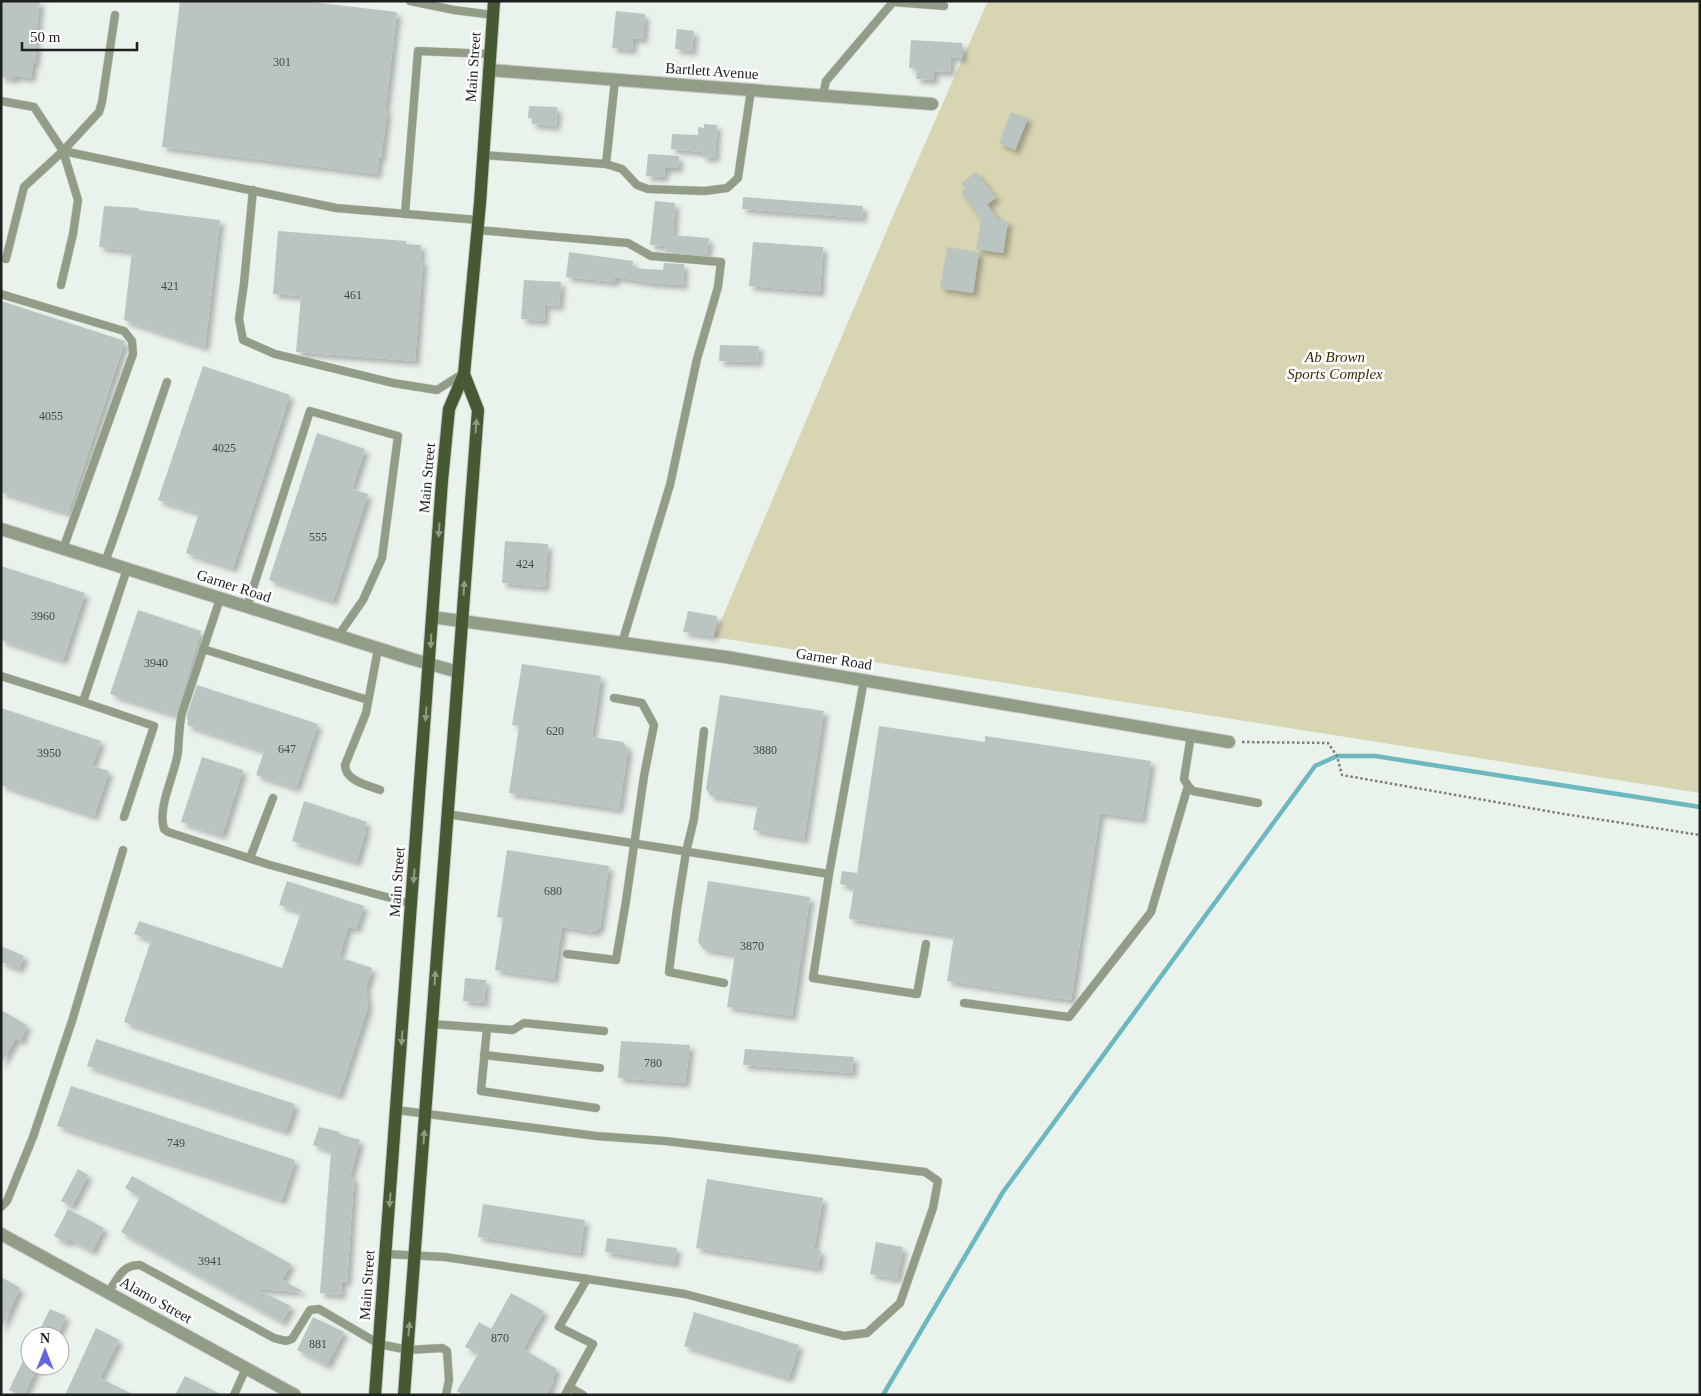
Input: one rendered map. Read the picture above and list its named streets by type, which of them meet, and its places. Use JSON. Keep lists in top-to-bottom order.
{
  "streets": {
    "main road": ["Main Street"],
    "street": ["Bartlett Avenue", "Garner Road", "Alamo Street"]
  },
  "crossings": [
    ["Main Street", "Bartlett Avenue"],
    ["Main Street", "Garner Road"]
  ],
  "parks": ["Ab Brown Sports Complex"],
  "house_numbers": [
    "301",
    "421",
    "461",
    "4055",
    "4025",
    "555",
    "424",
    "3960",
    "3940",
    "620",
    "647",
    "3880",
    "3950",
    "680",
    "3870",
    "780",
    "749",
    "3941",
    "870",
    "881"
  ],
  "scale_bar": "50 m",
  "north": "top"
}
